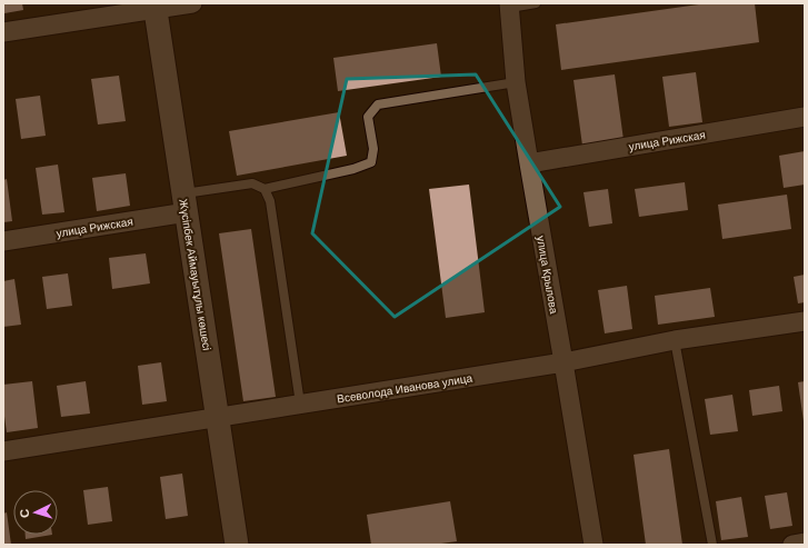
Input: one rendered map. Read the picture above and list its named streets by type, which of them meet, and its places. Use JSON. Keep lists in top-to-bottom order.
{
  "streets": {
    "street": [
      "улица Рижская",
      "Жүсіпбек Аймауытұлы көшесі",
      "улица Крылова",
      "Всеволода Иванова улица"
    ]
  },
  "crossings": [
    ["улица Рижская", "Жүсіпбек Аймауытұлы көшесі"],
    ["улица Рижская", "улица Крылова"],
    ["Жүсіпбек Аймауытұлы көшесі", "Всеволода Иванова улица"],
    ["улица Крылова", "Всеволода Иванова улица"]
  ],
  "north": "left"
}
